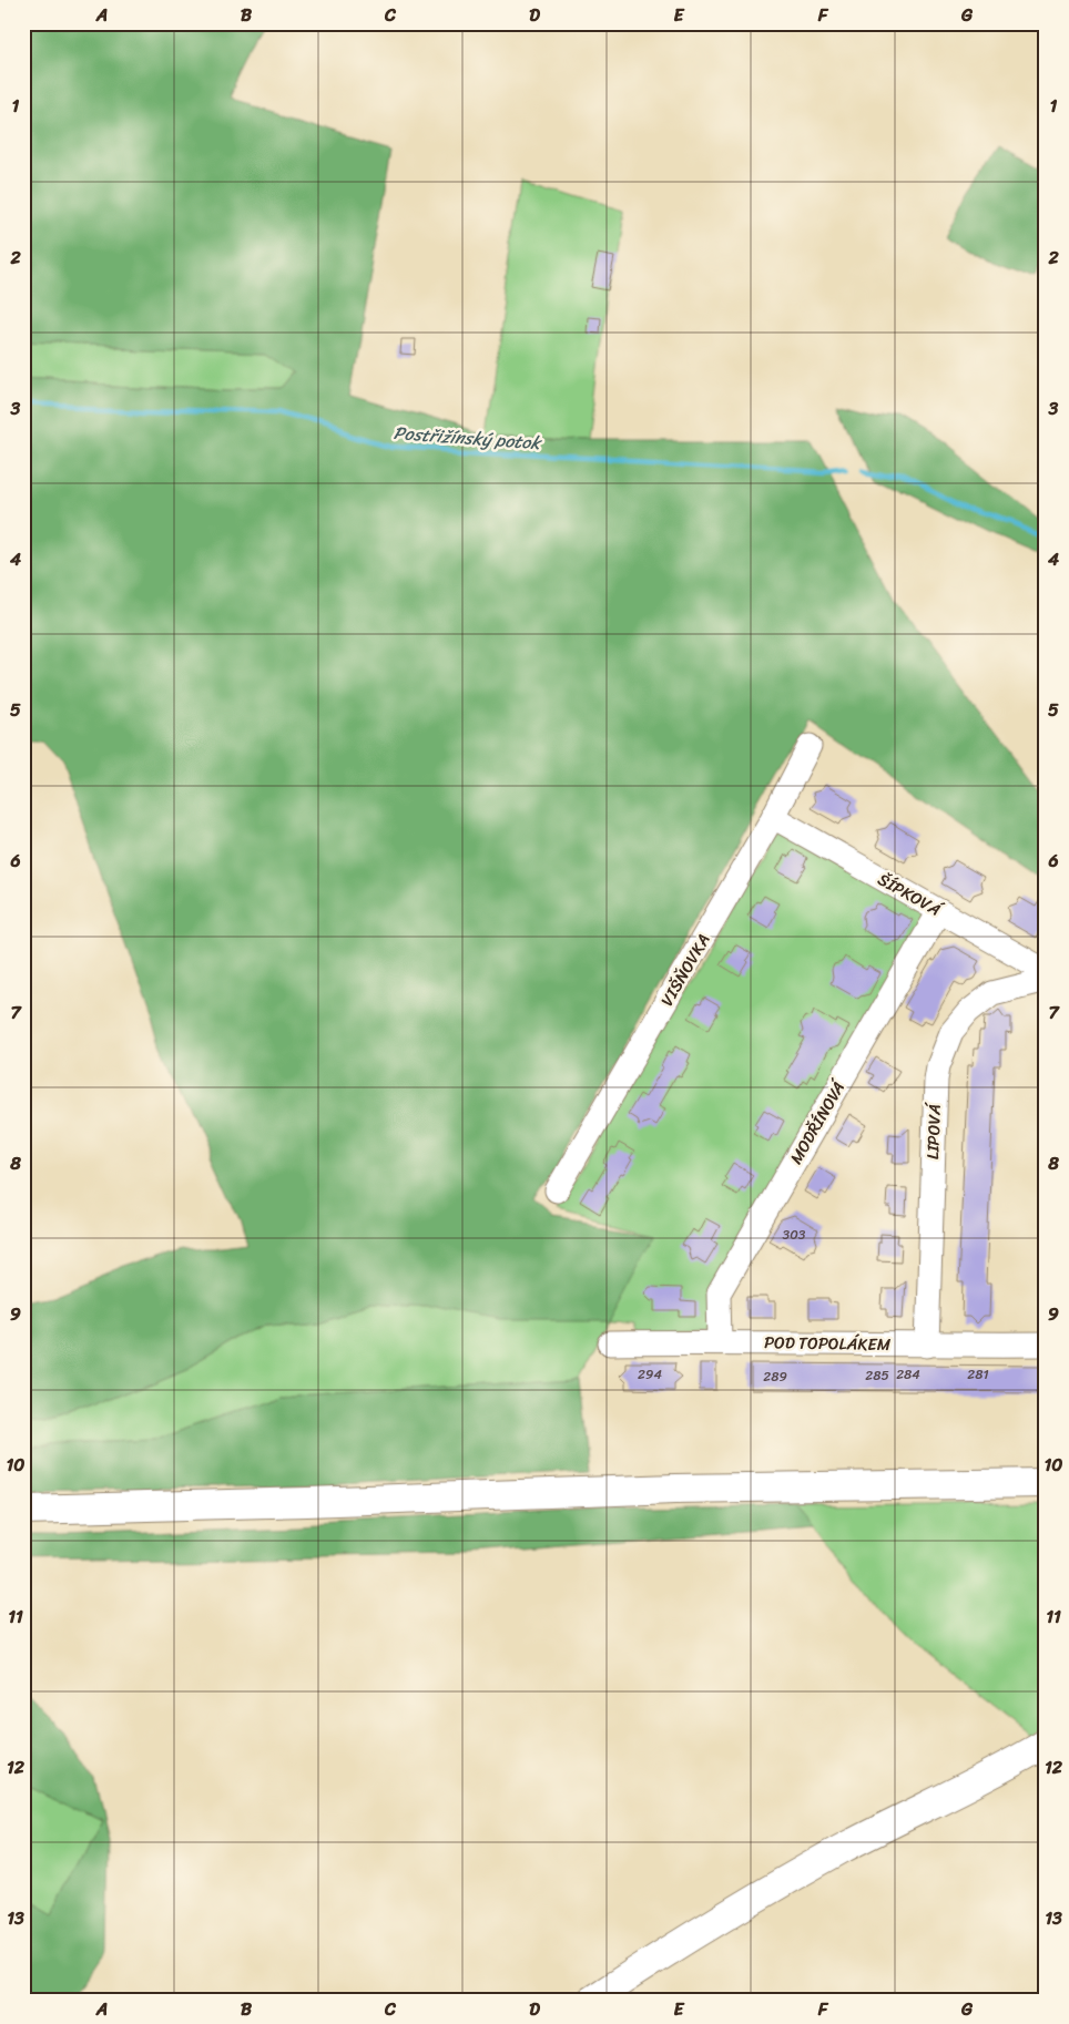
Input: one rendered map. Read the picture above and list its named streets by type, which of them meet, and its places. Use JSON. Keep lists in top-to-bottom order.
{
  "streets": {
    "street": [
      "ŠÍPKOVÁ",
      "VIŠŇOVKA",
      "MODŘÍNOVÁ",
      "LIPOVÁ",
      "POD TOPOLÁKEM"
    ]
  },
  "crossings": [
    ["ŠÍPKOVÁ", "VIŠŇOVKA"],
    ["ŠÍPKOVÁ", "MODŘÍNOVÁ"],
    ["MODŘÍNOVÁ", "POD TOPOLÁKEM"],
    ["LIPOVÁ", "POD TOPOLÁKEM"]
  ],
  "water": ["Postřižínský potok"],
  "house_numbers": [
    "303",
    "294",
    "284",
    "281",
    "285",
    "289"
  ],
  "grid": {
    "columns": [
      "A",
      "B",
      "C",
      "D",
      "E",
      "F",
      "G"
    ],
    "rows": [
      "1",
      "2",
      "3",
      "4",
      "5",
      "6",
      "7",
      "8",
      "9",
      "10",
      "11",
      "12",
      "13"
    ]
  }
}
